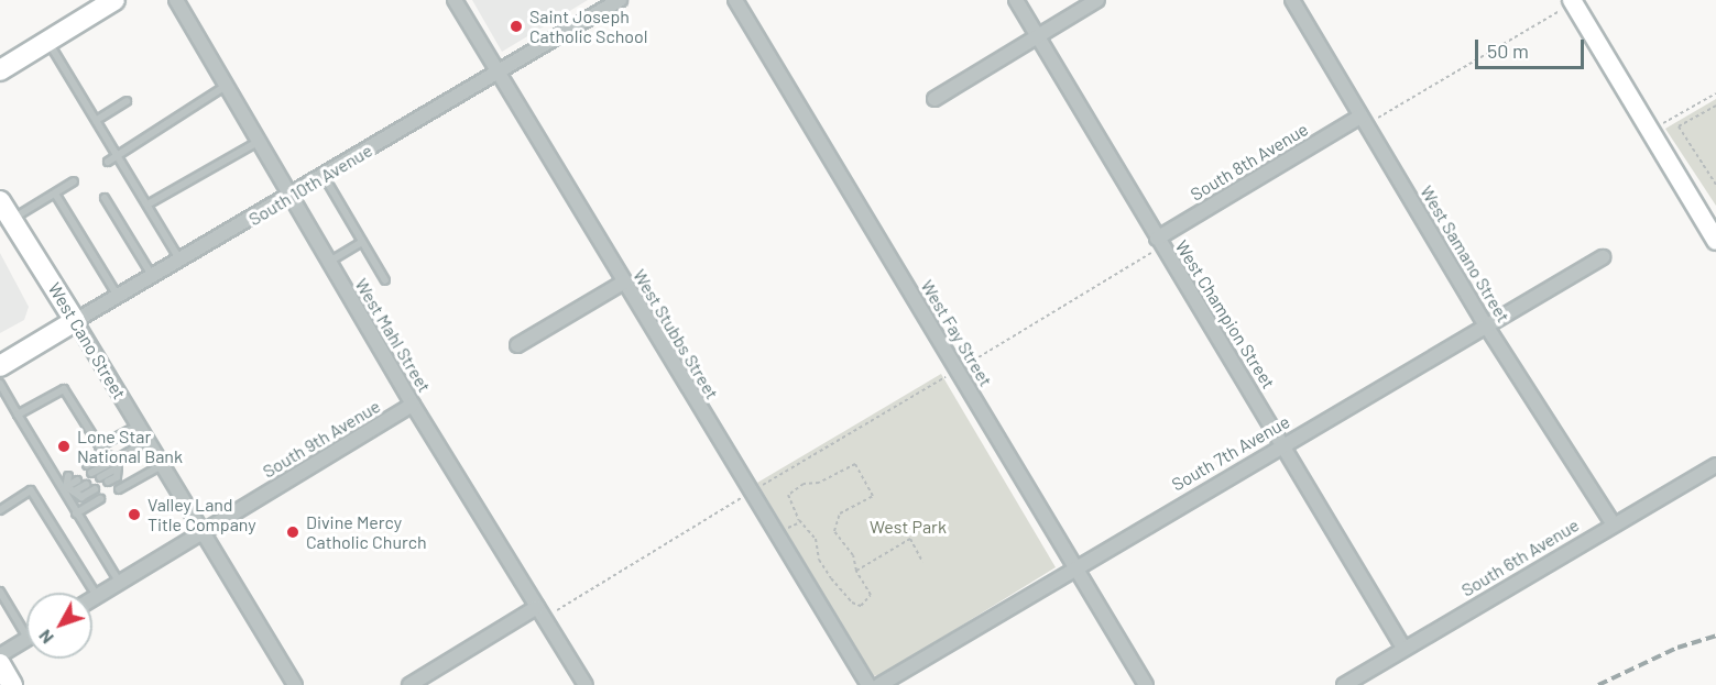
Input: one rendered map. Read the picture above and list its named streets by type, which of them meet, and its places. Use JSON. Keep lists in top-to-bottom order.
{
  "streets": {
    "main road": ["South 10th Avenue", "West Cano Street"],
    "street": [
      "South 8th Avenue",
      "West Samano Street",
      "West Champion Street",
      "West Fay Street",
      "West Stubbs Street",
      "West Mahl Street",
      "South 9th Avenue",
      "South 7th Avenue",
      "South 6th Avenue"
    ]
  },
  "crossings": [
    ["South 8th Avenue", "West Samano Street"],
    ["South 8th Avenue", "West Champion Street"],
    ["South 10th Avenue", "West Stubbs Street"],
    ["South 10th Avenue", "West Mahl Street"],
    ["South 10th Avenue", "West Cano Street"],
    ["West Samano Street", "South 7th Avenue"],
    ["West Samano Street", "South 6th Avenue"],
    ["West Champion Street", "South 7th Avenue"],
    ["West Champion Street", "South 6th Avenue"],
    ["West Fay Street", "South 7th Avenue"],
    ["West Mahl Street", "South 9th Avenue"],
    ["West Cano Street", "South 9th Avenue"]
  ],
  "parks": ["West Park"],
  "places": [
    "Saint Joseph Catholic School",
    "Lone Star National Bank",
    "Valley Land Title Company",
    "Divine Mercy Catholic Church"
  ],
  "scale_bar": "50 m",
  "north": "bottom left"
}
